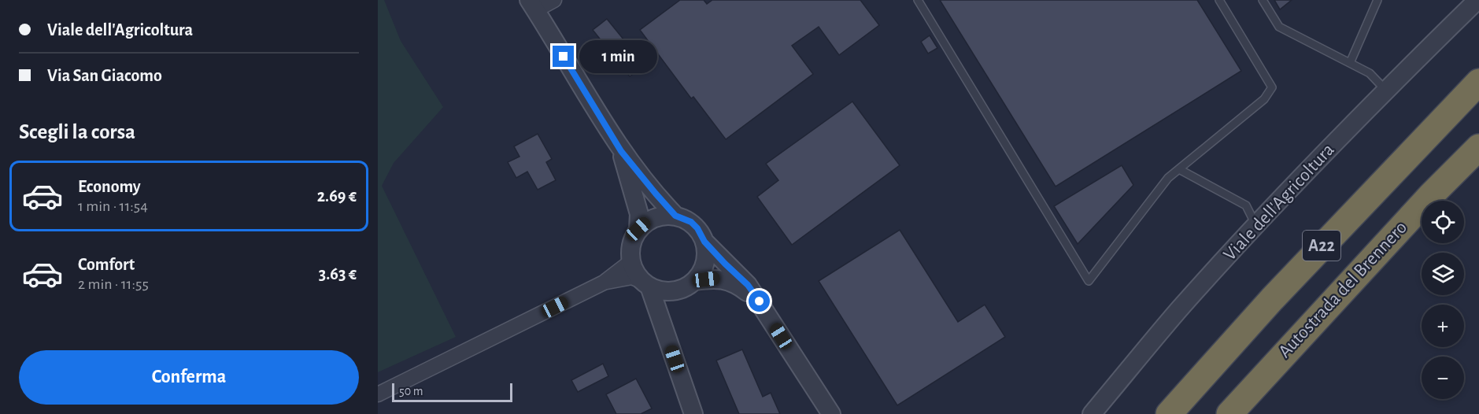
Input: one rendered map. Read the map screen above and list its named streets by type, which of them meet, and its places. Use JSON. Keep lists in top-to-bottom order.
{
  "streets": {
    "highway": ["A22", "Autostrada del Brennero"],
    "street": ["Viale dell'Agricoltura"]
  },
  "scale_bar": "50 m",
  "page": {
    "banner": ["Viale dell'Agricoltura", "Via San Giacomo"],
    "bubble": "1 min",
    "heading": "Scegli la corsa",
    "list": [
      {
        "name": "Economy",
        "note": "1 min · 11:54",
        "value": "2.69 €"
      },
      {
        "name": "Comfort",
        "note": "2 min · 11:55",
        "value": "3.63 €"
      }
    ],
    "map_buttons": ["+", "−"],
    "buttons": "Conferma",
    "scale": "50 m"
  }
}
